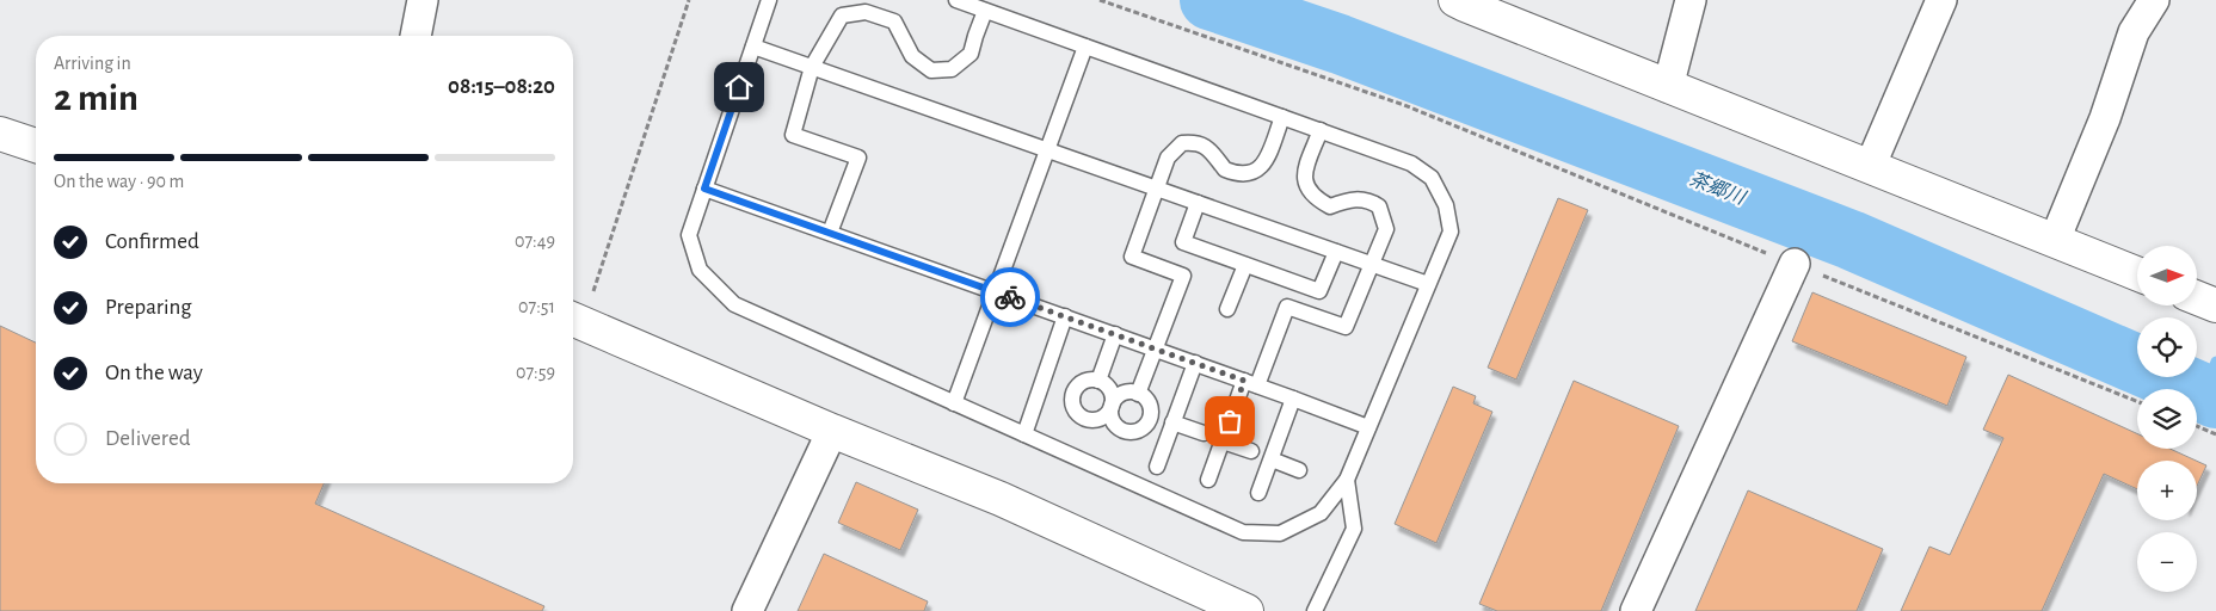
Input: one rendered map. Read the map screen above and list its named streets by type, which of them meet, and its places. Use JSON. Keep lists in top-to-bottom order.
{
  "water": ["茶郷川"],
  "north": "right",
  "page": {
    "heading": ["2 min", "Arriving in", "08:15–08:20"],
    "bar": "On the way · 90 m",
    "list": [
      ["Confirmed", "07:49"],
      ["Preparing", "07:51"],
      ["On the way", "07:59"],
      "Delivered"
    ],
    "map_buttons": ["+", "−"]
  }
}
